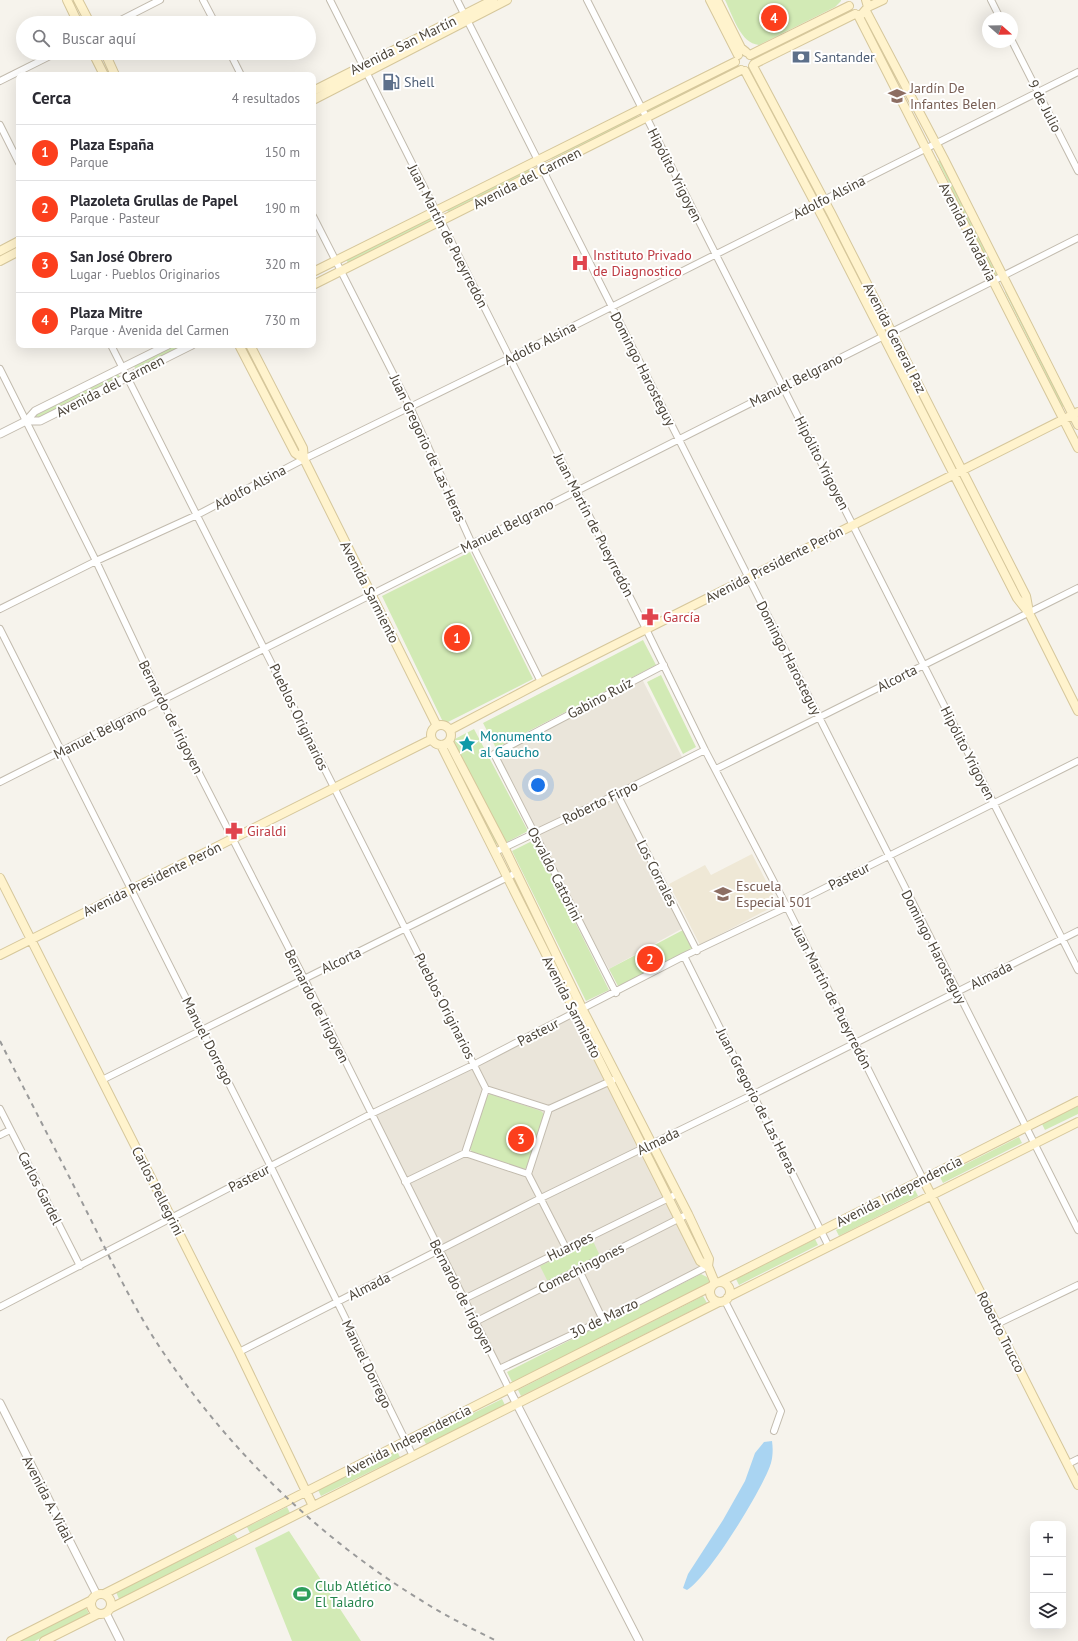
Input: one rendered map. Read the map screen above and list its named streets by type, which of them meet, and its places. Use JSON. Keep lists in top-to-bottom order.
{
  "streets": {
    "main road": [
      "Avenida San Martín",
      "Avenida del Carmen",
      "Avenida Rivadavia",
      "Avenida General Paz",
      "Avenida Presidente Perón",
      "Avenida Sarmiento",
      "Carlos Pellegrini",
      "Avenida Independencia",
      "Roberto Trucco"
    ],
    "street": [
      "9 de Julio",
      "Hipólito Yrigoyen",
      "Adolfo Alsina",
      "Juan Martín de Pueyrredón",
      "Domingo Harosteguy",
      "Manuel Belgrano",
      "Juan Gregorio de Las Heras",
      "Alcorta",
      "Gabino Ruíz",
      "Bernardo de Irigoyen",
      "Pueblos Originarios",
      "Roberto Firpo",
      "Los Corrales",
      "Osvaldo Cattorini",
      "Pasteur",
      "Almada",
      "Manuel Dorrego",
      "Carlos Gardel",
      "Huarpes",
      "Comechingones",
      "30 de Marzo",
      "Avenida A. Vidal"
    ]
  },
  "crossings": [
    ["Avenida San Martín", "Juan Martín de Pueyrredón"],
    ["Avenida San Martín", "Domingo Harosteguy"],
    ["9 de Julio", "Adolfo Alsina"],
    ["Hipólito Yrigoyen", "Avenida del Carmen"],
    ["Hipólito Yrigoyen", "Adolfo Alsina"],
    ["Hipólito Yrigoyen", "Manuel Belgrano"],
    ["Hipólito Yrigoyen", "Avenida Presidente Perón"],
    ["Hipólito Yrigoyen", "Alcorta"],
    ["Hipólito Yrigoyen", "Pasteur"],
    ["Hipólito Yrigoyen", "Almada"],
    ["Avenida del Carmen", "Juan Martín de Pueyrredón"],
    ["Avenida del Carmen", "Avenida General Paz"],
    ["Avenida del Carmen", "Domingo Harosteguy"],
    ["Avenida del Carmen", "Juan Gregorio de Las Heras"],
    ["Avenida del Carmen", "Bernardo de Irigoyen"],
    ["Avenida del Carmen", "Pueblos Originarios"],
    ["Adolfo Alsina", "Avenida Rivadavia"],
    ["Adolfo Alsina", "Juan Martín de Pueyrredón"],
    ["Adolfo Alsina", "Avenida General Paz"],
    ["Adolfo Alsina", "Domingo Harosteguy"],
    ["Adolfo Alsina", "Juan Gregorio de Las Heras"],
    ["Adolfo Alsina", "Avenida Sarmiento"],
    ["Adolfo Alsina", "Bernardo de Irigoyen"],
    ["Adolfo Alsina", "Pueblos Originarios"],
    ["Avenida Rivadavia", "Manuel Belgrano"],
    ["Avenida Rivadavia", "Avenida Presidente Perón"],
    ["Juan Martín de Pueyrredón", "Manuel Belgrano"],
    ["Juan Martín de Pueyrredón", "Avenida Presidente Perón"],
    ["Juan Martín de Pueyrredón", "Alcorta"],
    ["Juan Martín de Pueyrredón", "Gabino Ruíz"],
    ["Juan Martín de Pueyrredón", "Roberto Firpo"],
    ["Juan Martín de Pueyrredón", "Pasteur"],
    ["Juan Martín de Pueyrredón", "Almada"],
    ["Juan Martín de Pueyrredón", "Avenida Independencia"],
    ["Juan Martín de Pueyrredón", "Roberto Trucco"],
    ["Avenida General Paz", "Manuel Belgrano"],
    ["Avenida General Paz", "Avenida Presidente Perón"],
    ["Avenida General Paz", "Alcorta"],
    ["Domingo Harosteguy", "Manuel Belgrano"],
    ["Domingo Harosteguy", "Avenida Presidente Perón"],
    ["Domingo Harosteguy", "Alcorta"],
    ["Domingo Harosteguy", "Pasteur"],
    ["Domingo Harosteguy", "Almada"],
    ["Domingo Harosteguy", "Avenida Independencia"],
    ["Manuel Belgrano", "Juan Gregorio de Las Heras"],
    ["Manuel Belgrano", "Avenida Sarmiento"],
    ["Manuel Belgrano", "Bernardo de Irigoyen"],
    ["Manuel Belgrano", "Pueblos Originarios"],
    ["Manuel Belgrano", "Manuel Dorrego"],
    ["Juan Gregorio de Las Heras", "Avenida Presidente Perón"],
    ["Juan Gregorio de Las Heras", "Pasteur"],
    ["Juan Gregorio de Las Heras", "Almada"],
    ["Juan Gregorio de Las Heras", "Avenida Independencia"],
    ["Avenida Presidente Perón", "Avenida Sarmiento"],
    ["Avenida Presidente Perón", "Bernardo de Irigoyen"],
    ["Avenida Presidente Perón", "Pueblos Originarios"],
    ["Avenida Presidente Perón", "Manuel Dorrego"],
    ["Avenida Presidente Perón", "Carlos Pellegrini"],
    ["Avenida Sarmiento", "Alcorta"],
    ["Avenida Sarmiento", "Roberto Firpo"],
    ["Avenida Sarmiento", "Pasteur"],
    ["Avenida Sarmiento", "Almada"],
    ["Avenida Sarmiento", "Avenida Independencia"],
    ["Avenida Sarmiento", "Huarpes"],
    ["Avenida Sarmiento", "Comechingones"],
    ["Avenida Sarmiento", "30 de Marzo"],
    ["Alcorta", "Bernardo de Irigoyen"],
    ["Alcorta", "Pueblos Originarios"],
    ["Alcorta", "Manuel Dorrego"],
    ["Alcorta", "Carlos Pellegrini"],
    ["Gabino Ruíz", "Osvaldo Cattorini"],
    ["Bernardo de Irigoyen", "Pasteur"],
    ["Bernardo de Irigoyen", "Almada"],
    ["Bernardo de Irigoyen", "Avenida Independencia"],
    ["Bernardo de Irigoyen", "Huarpes"],
    ["Bernardo de Irigoyen", "Comechingones"],
    ["Bernardo de Irigoyen", "30 de Marzo"],
    ["Pueblos Originarios", "Pasteur"],
    ["Roberto Firpo", "Los Corrales"],
    ["Roberto Firpo", "Osvaldo Cattorini"],
    ["Los Corrales", "Pasteur"],
    ["Osvaldo Cattorini", "Pasteur"],
    ["Pasteur", "Manuel Dorrego"],
    ["Pasteur", "Carlos Gardel"],
    ["Pasteur", "Carlos Pellegrini"],
    ["Almada", "Manuel Dorrego"],
    ["Almada", "Carlos Pellegrini"],
    ["Manuel Dorrego", "Avenida Independencia"],
    ["Carlos Pellegrini", "Avenida Independencia"],
    ["Avenida Independencia", "Roberto Trucco"],
    ["Avenida Independencia", "Avenida A. Vidal"]
  ],
  "places": {
    "bank": ["Santander"],
    "fuel station": ["Shell"],
    "school or university": ["Jardín De Infantes Belen", "Escuela Especial 501"],
    "hospital": ["Instituto Privado de Diagnostico"],
    "pharmacy": ["García", "Giraldi"],
    "place": ["Monumento al Gaucho"],
    "sports": ["Club Atlético El Taladro"]
  },
  "north": "right",
  "page": {
    "pins": [
      "4",
      "1",
      "2",
      "3"
    ],
    "search": "Buscar aquí",
    "heading": ["Cerca", "4 resultados"],
    "list": [
      {
        "mark": "1",
        "name": "Plaza España",
        "note": "Parque",
        "value": "150 m"
      },
      {
        "mark": "2",
        "name": "Plazoleta Grullas de Papel",
        "note": "Parque · Pasteur",
        "value": "190 m"
      },
      {
        "mark": "3",
        "name": "San José Obrero",
        "note": "Lugar · Pueblos Originarios",
        "value": "320 m"
      },
      {
        "mark": "4",
        "name": "Plaza Mitre",
        "note": "Parque · Avenida del Carmen",
        "value": "730 m"
      }
    ],
    "map_buttons": ["+", "−"]
  }
}
